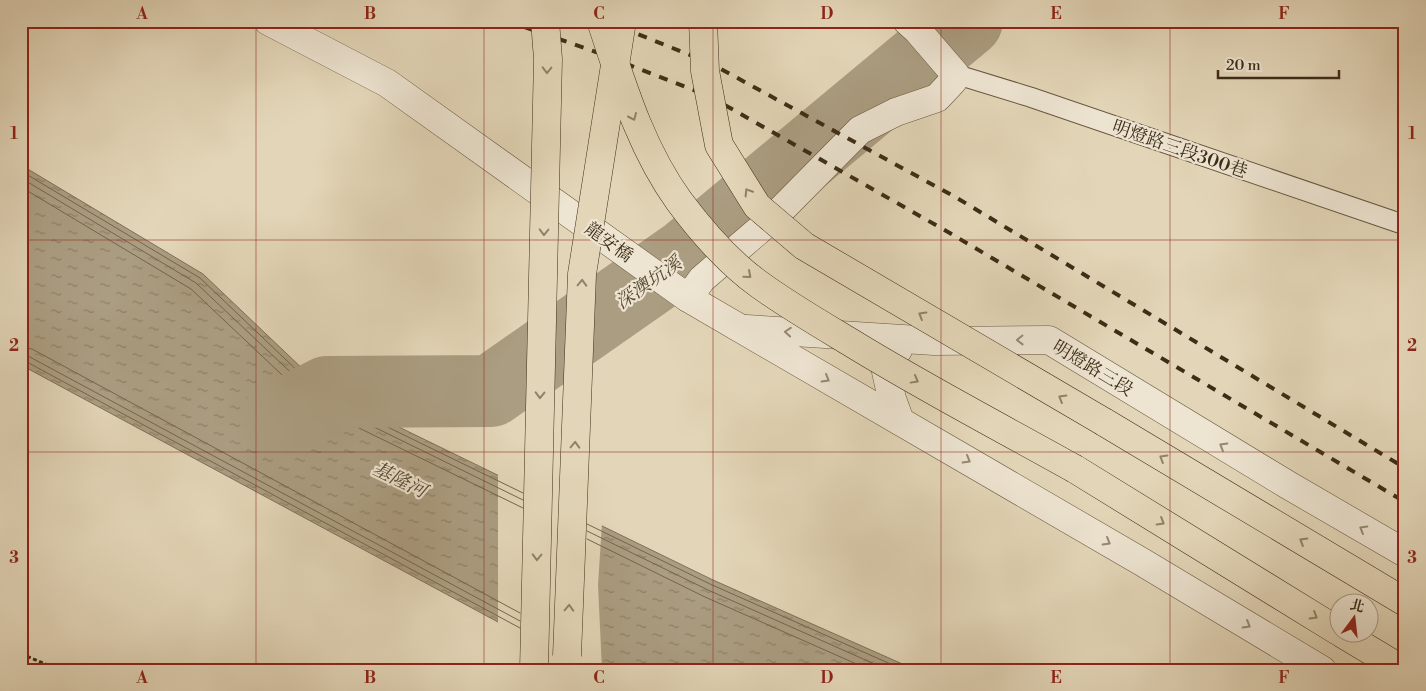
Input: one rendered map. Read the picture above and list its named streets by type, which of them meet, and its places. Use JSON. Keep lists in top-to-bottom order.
{
  "streets": {
    "street": ["龍安橋", "明燈路三段"],
    "lane": ["明燈路三段300巷"]
  },
  "crossings": [
    ["龍安橋", "明燈路三段"]
  ],
  "water": ["深澳坑溪", "基隆河"],
  "scale_bar": "20 m",
  "north": "top",
  "grid": {
    "columns": [
      "A",
      "B",
      "C",
      "D",
      "E",
      "F"
    ],
    "rows": ["1", "2", "3"]
  }
}
